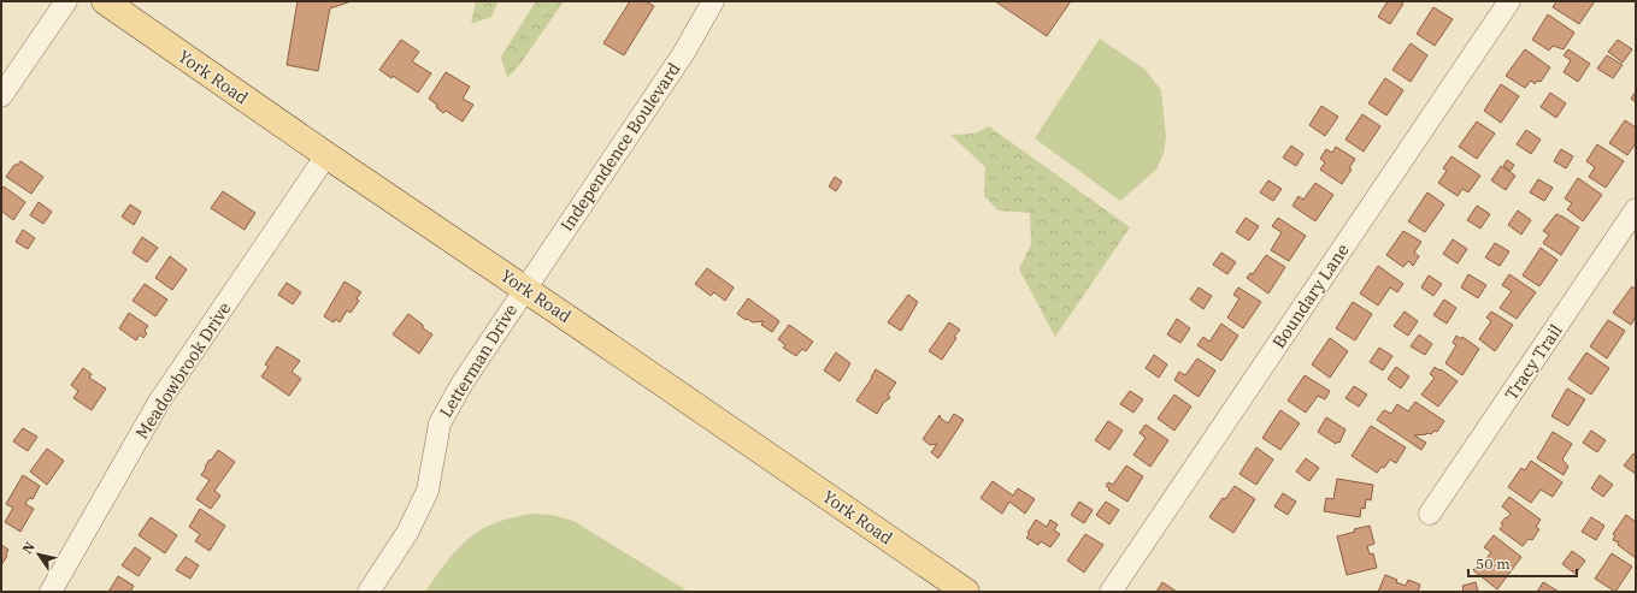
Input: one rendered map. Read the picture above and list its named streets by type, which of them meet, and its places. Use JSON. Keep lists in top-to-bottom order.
{
  "streets": {
    "main road": ["York Road"],
    "street": [
      "Independence Boulevard",
      "Boundary Lane",
      "Letterman Drive",
      "Tracy Trail",
      "Meadowbrook Drive"
    ]
  },
  "crossings": [
    ["York Road", "Independence Boulevard"],
    ["York Road", "Letterman Drive"],
    ["York Road", "Meadowbrook Drive"],
    ["Independence Boulevard", "Letterman Drive"]
  ],
  "scale_bar": "50 m",
  "north": "top left"
}
